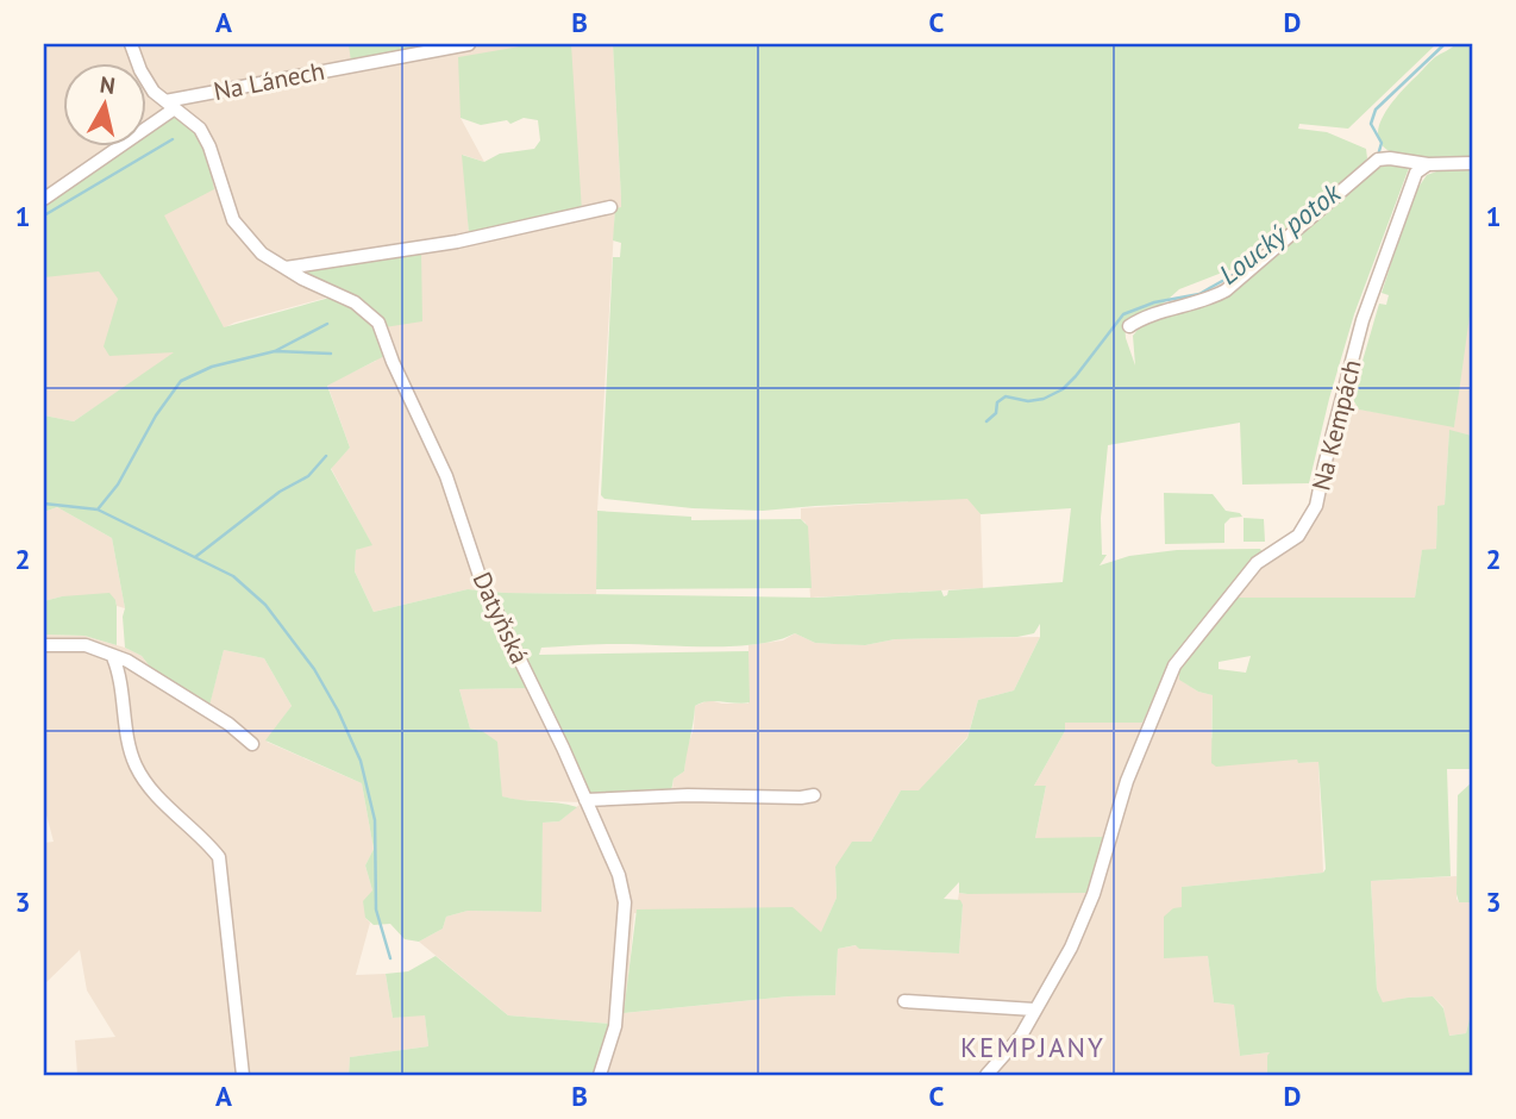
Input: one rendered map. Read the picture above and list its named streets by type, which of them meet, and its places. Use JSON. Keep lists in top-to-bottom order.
{
  "streets": {
    "street": ["Na Lánech", "Na Kempách", "Datyňská"]
  },
  "crossings": [
    ["Na Lánech", "Datyňská"]
  ],
  "districts": ["KEMPJANY"],
  "water": ["Loucký potok"],
  "north": "top",
  "grid": {
    "columns": [
      "A",
      "B",
      "C",
      "D"
    ],
    "rows": ["1", "2", "3"]
  }
}
